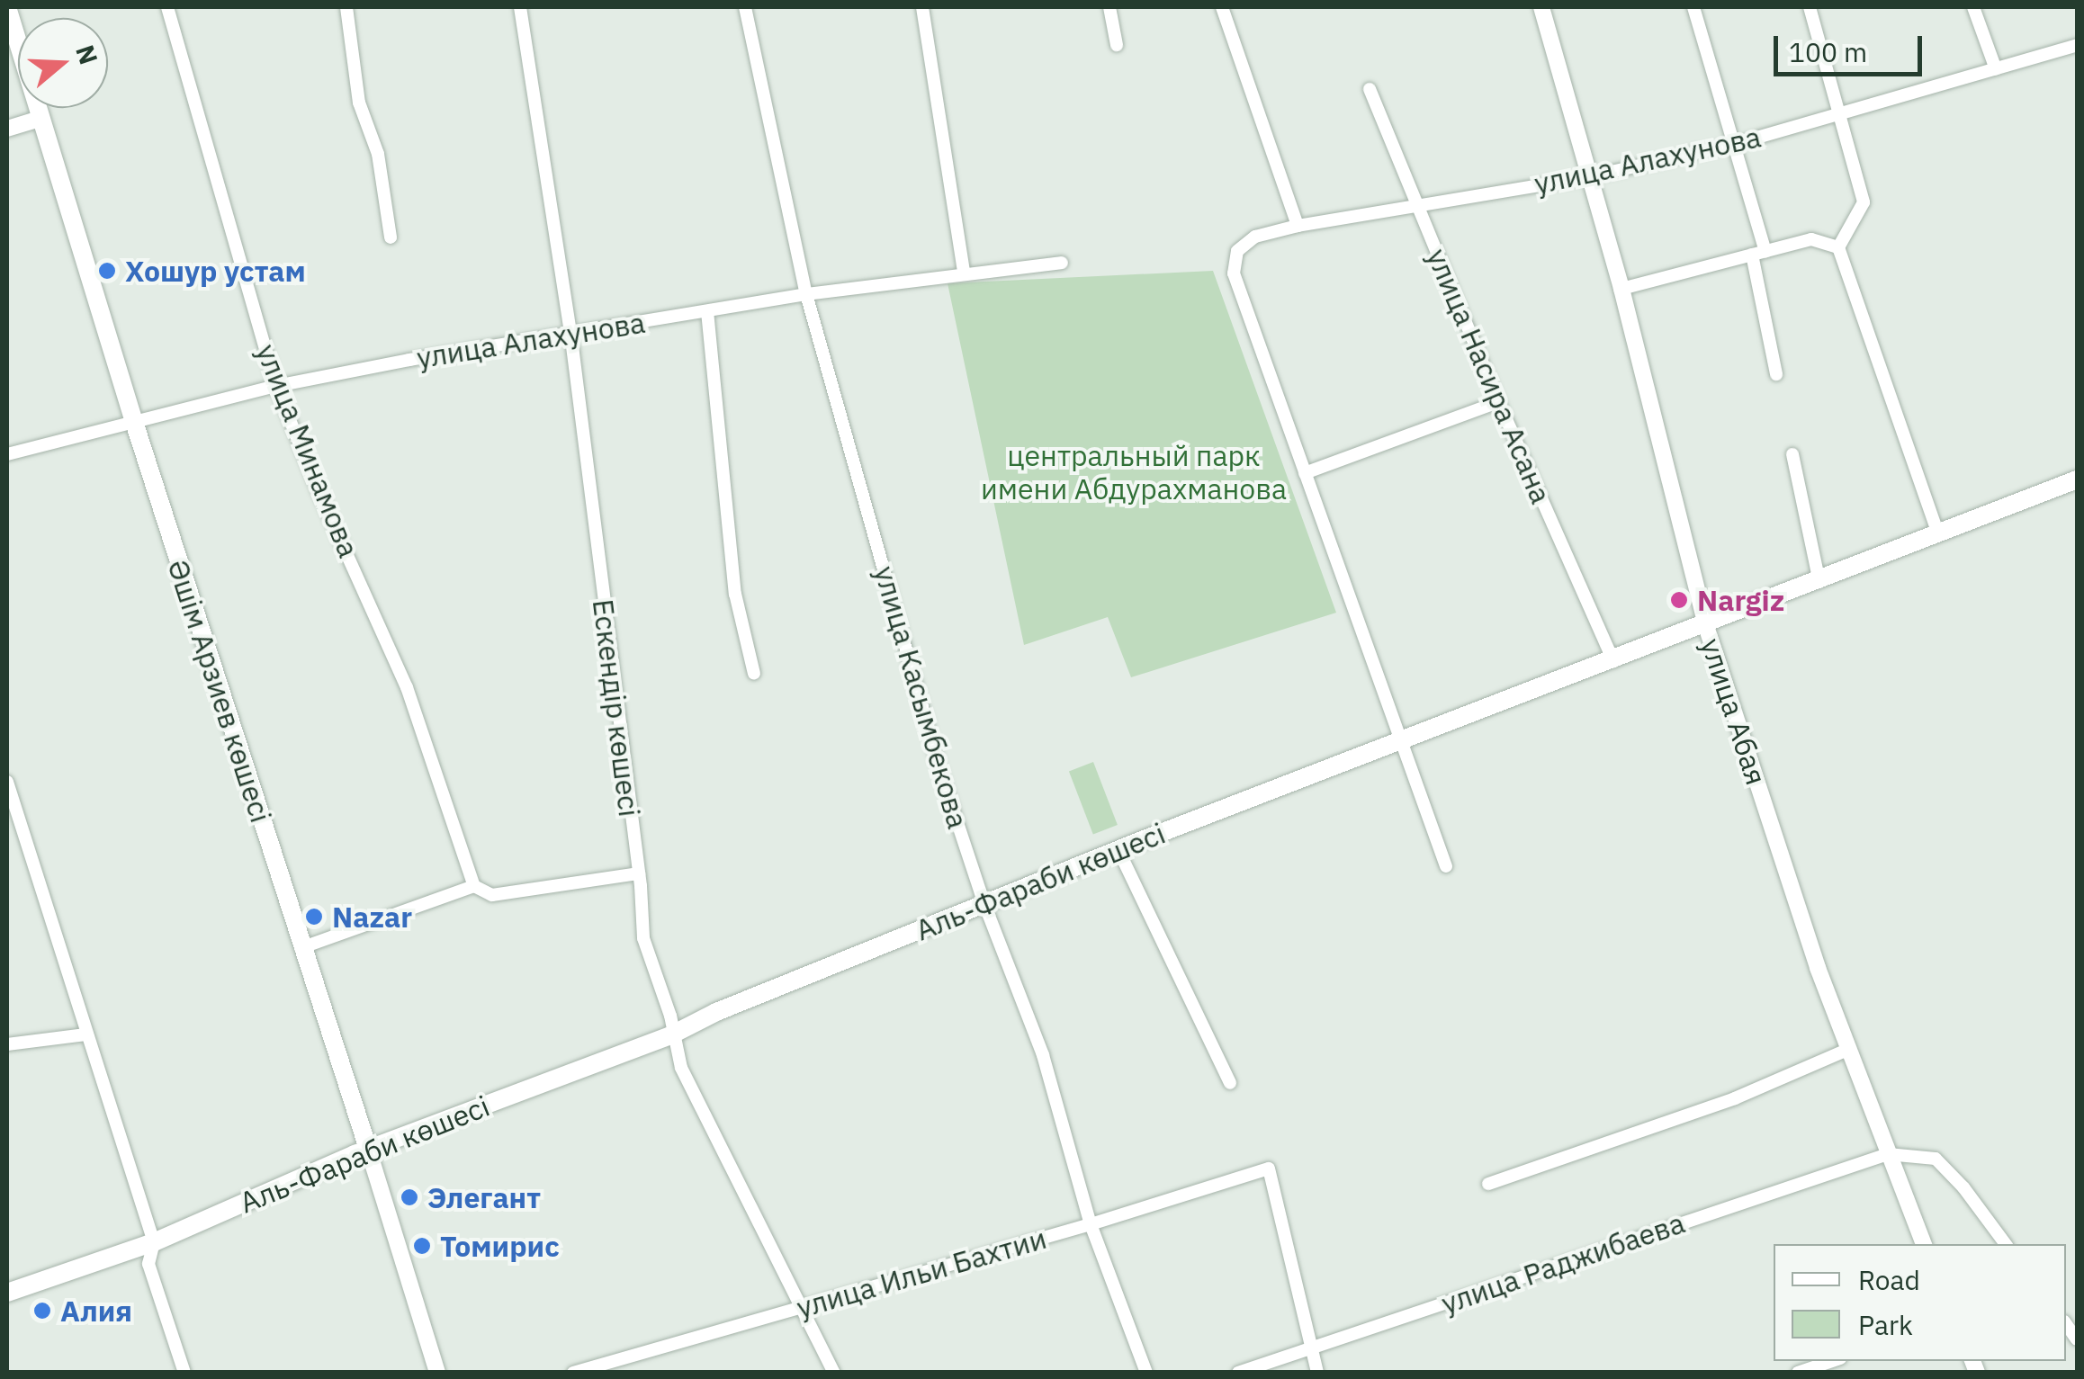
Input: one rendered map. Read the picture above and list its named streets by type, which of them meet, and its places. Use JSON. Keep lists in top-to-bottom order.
{
  "streets": {
    "main road": ["Әшім Арзиев көшесі", "Аль-Фараби көшесі"],
    "street": [
      "улица Алахунова",
      "улица Насира Асана",
      "улица Минамова",
      "улица Касымбекова",
      "Ескендір көшесі",
      "улица Абая",
      "улица Раджибаева",
      "улица Ильи Бахтии"
    ]
  },
  "crossings": [
    ["улица Алахунова", "улица Насира Асана"],
    ["улица Алахунова", "улица Минамова"],
    ["улица Алахунова", "Әшім Арзиев көшесі"],
    ["улица Алахунова", "улица Касымбекова"],
    ["улица Алахунова", "Ескендір көшесі"],
    ["улица Алахунова", "улица Абая"],
    ["улица Насира Асана", "Аль-Фараби көшесі"],
    ["Әшім Арзиев көшесі", "Аль-Фараби көшесі"],
    ["улица Касымбекова", "Аль-Фараби көшесі"],
    ["улица Касымбекова", "улица Ильи Бахтии"],
    ["Ескендір көшесі", "Аль-Фараби көшесі"],
    ["Ескендір көшесі", "улица Ильи Бахтии"],
    ["улица Абая", "Аль-Фараби көшесі"],
    ["улица Абая", "улица Раджибаева"],
    ["улица Раджибаева", "улица Ильи Бахтии"]
  ],
  "parks": ["центральный парк имени Абдурахманова"],
  "places": [
    "Хошур устам",
    "Nargiz",
    "Nazar",
    "Элегант",
    "Томирис",
    "Алия"
  ],
  "legend": ["Road", "Park"],
  "scale_bar": "100 m",
  "north": "right"
}
